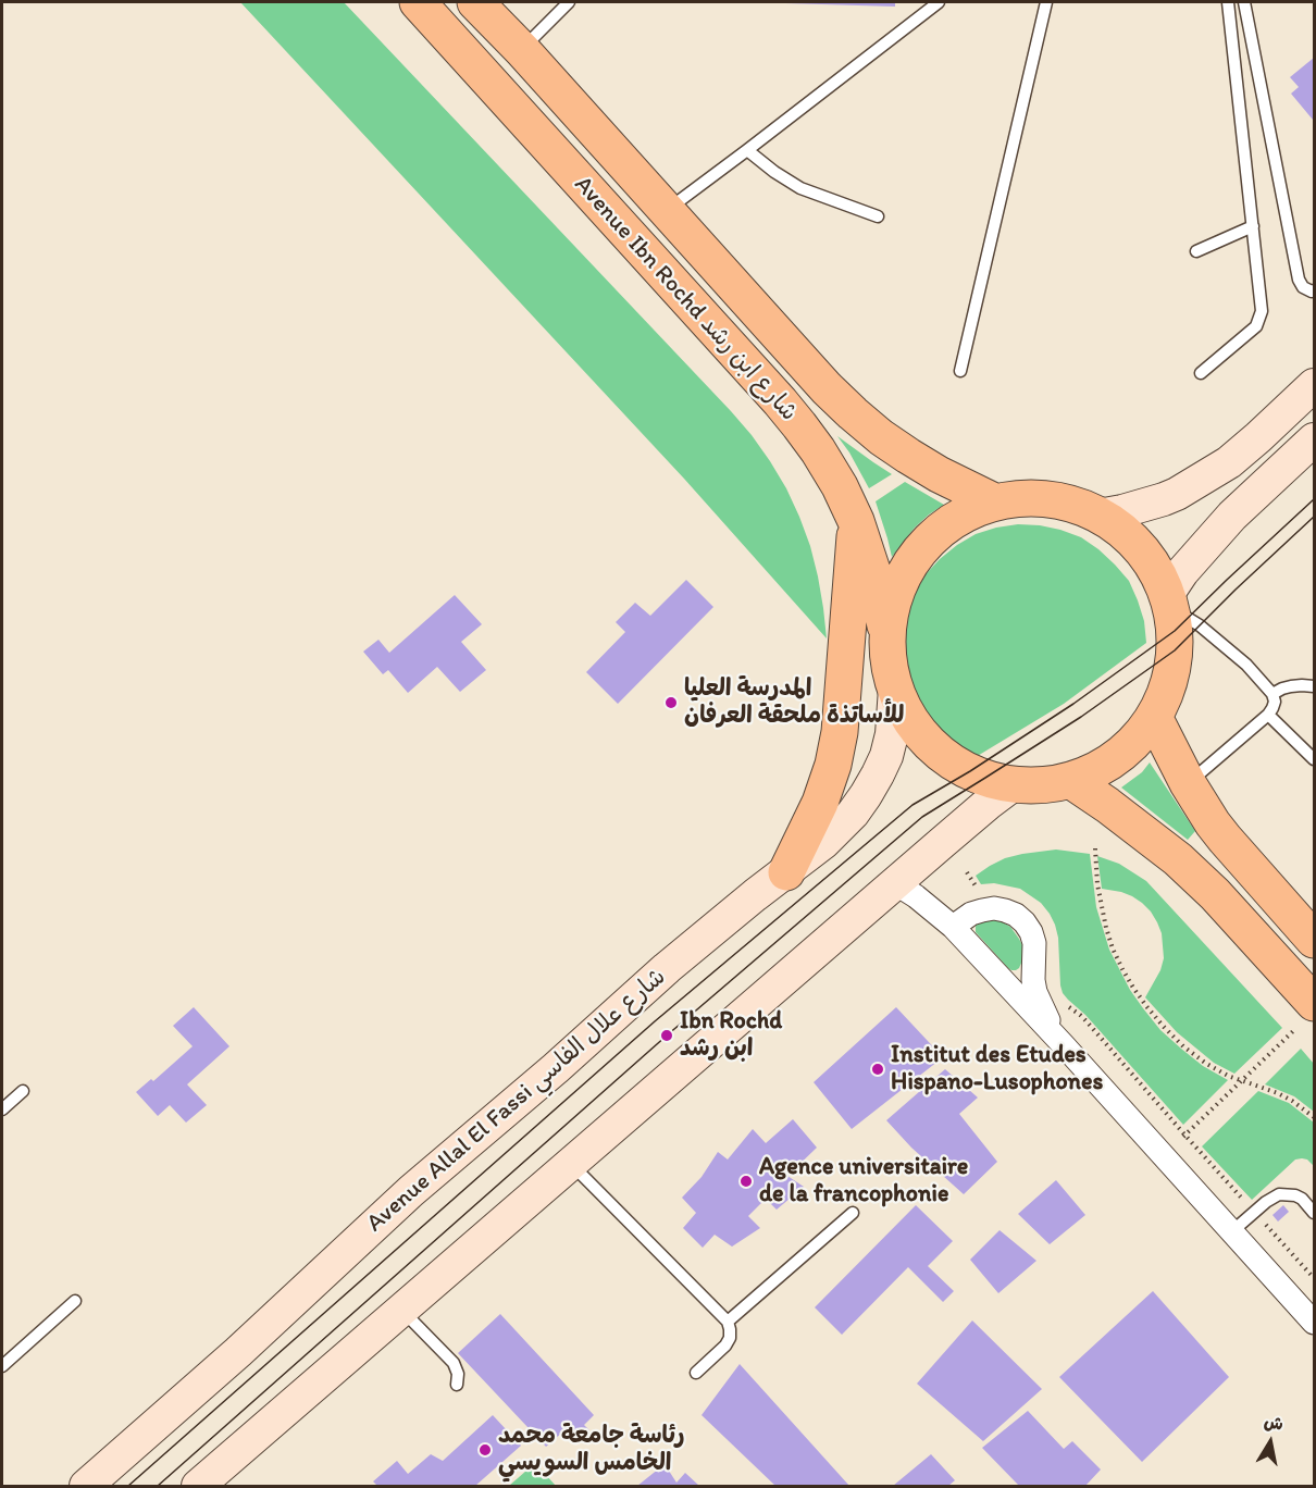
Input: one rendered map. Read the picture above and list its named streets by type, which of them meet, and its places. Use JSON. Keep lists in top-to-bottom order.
{
  "streets": {
    "main road": ["Avenue Ibn Rochd شارع ابن رشد"],
    "street": ["Avenue Allal El Fassi شارع علال الفاسي"]
  },
  "places": [
    "المدرسة العليا للأساتذة ملحقة العرفان",
    "Ibn Rochd ابن رشد",
    "Institut des Etudes Hispano-Lusophones",
    "Agence universitaire de la francophonie",
    "رئاسة جامعة محمد الخامس السويسي"
  ],
  "north": "top"
}
